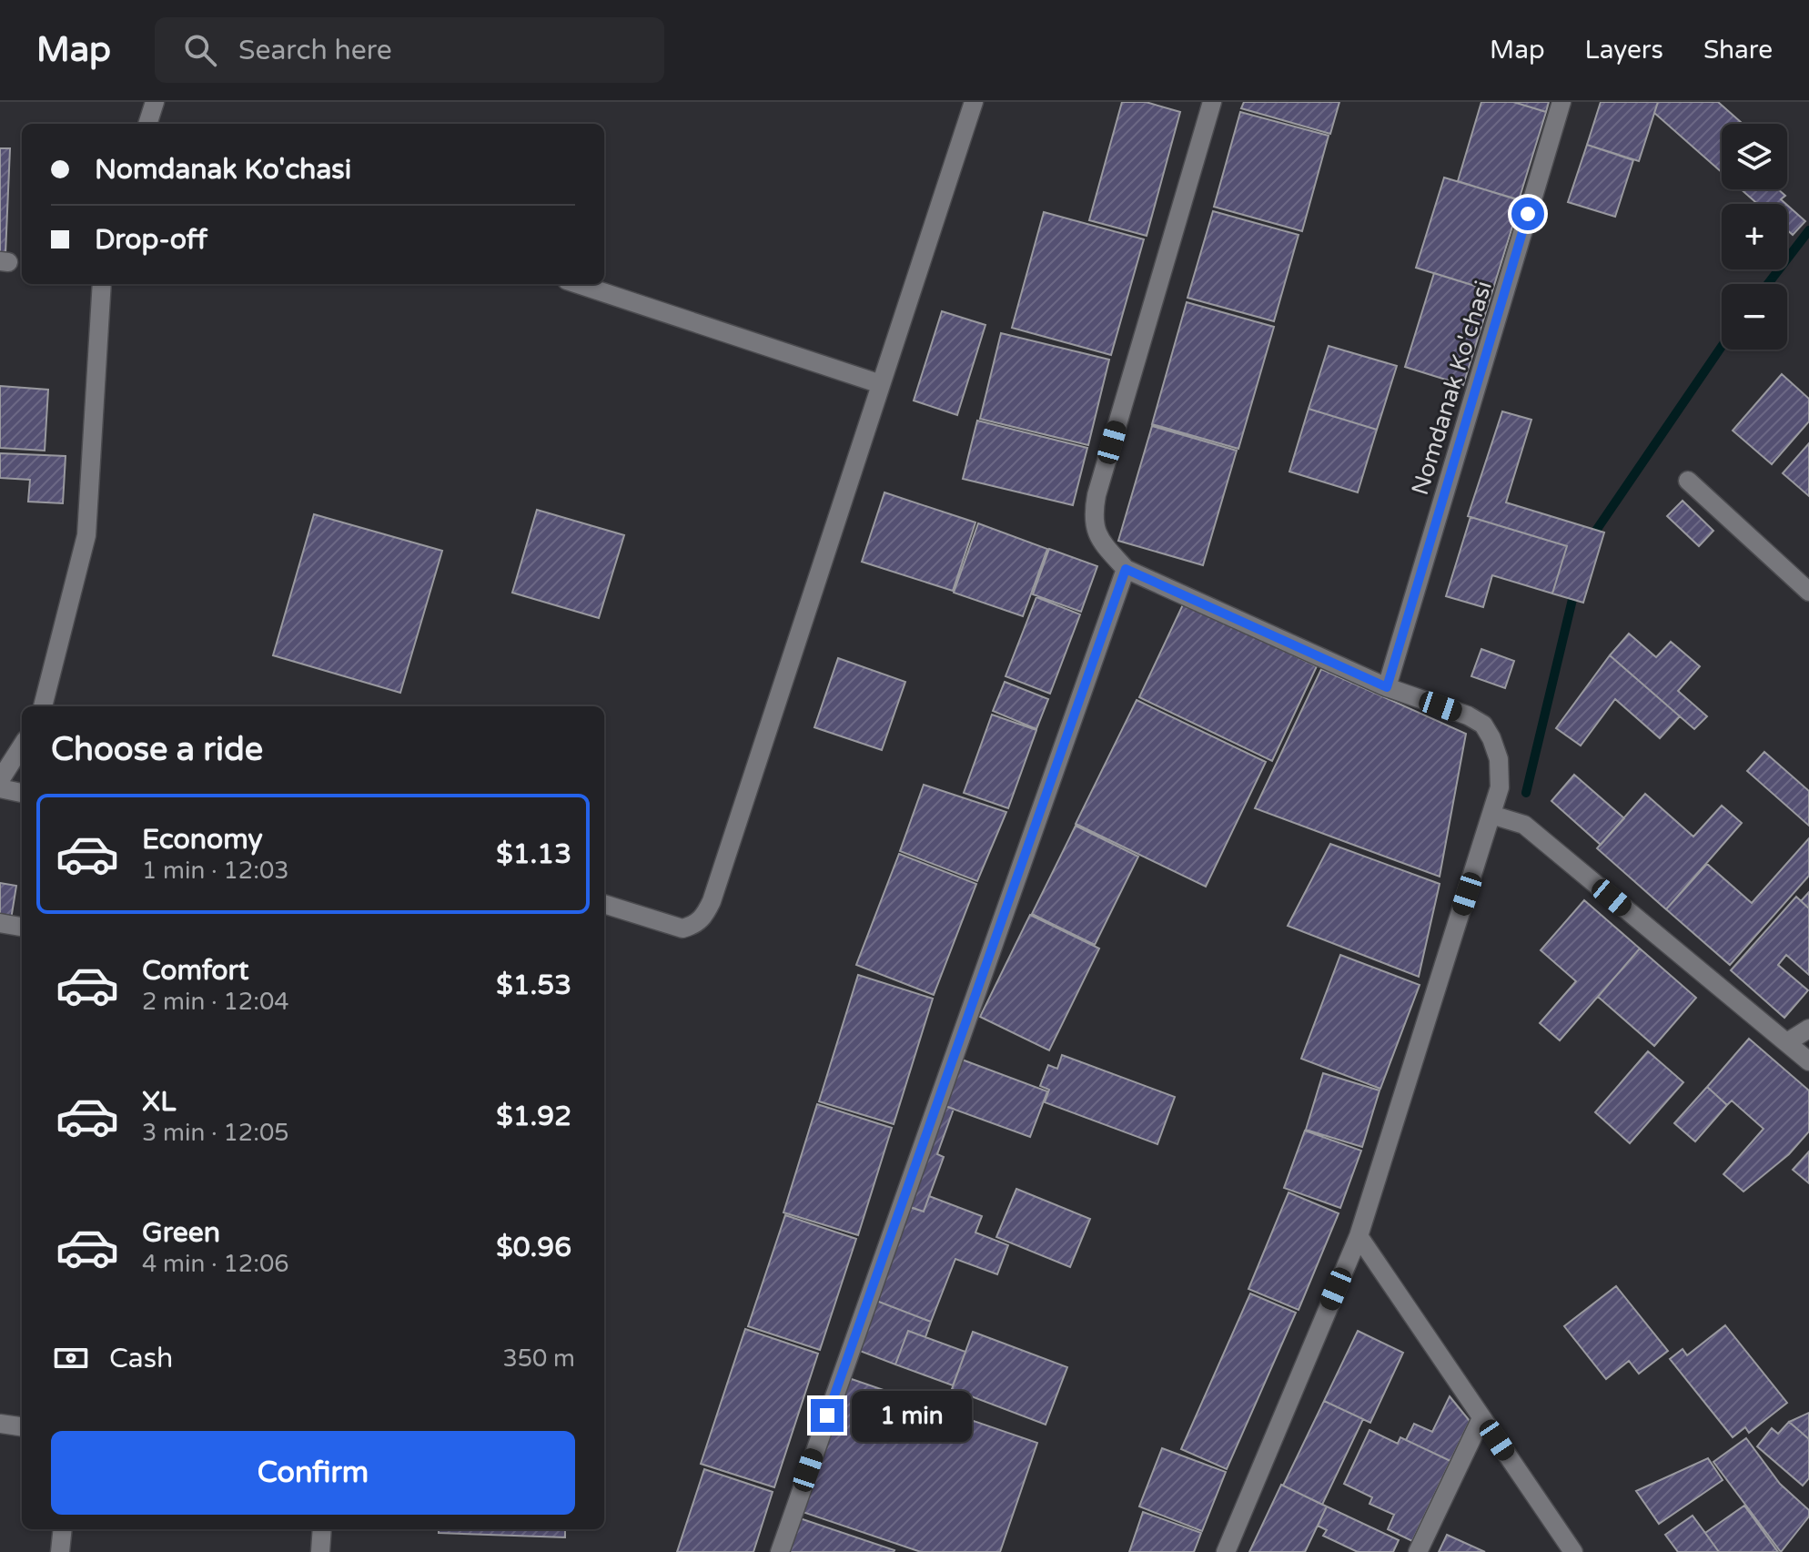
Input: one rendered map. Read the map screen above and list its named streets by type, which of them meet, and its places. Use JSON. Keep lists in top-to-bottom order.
{
  "streets": {
    "street": ["Nomdanak Ko'chasi"]
  },
  "page": {
    "header": "Map",
    "search": "Search here",
    "nav": ["Map", "Layers", "Share"],
    "map_buttons": ["+", "−"],
    "banner": ["Nomdanak Ko'chasi", "Drop-off"],
    "heading": "Choose a ride",
    "list": [
      {
        "name": "Economy",
        "note": "1 min · 12:03",
        "value": "$1.13"
      },
      {
        "name": "Comfort",
        "note": "2 min · 12:04",
        "value": "$1.53"
      },
      {
        "name": "XL",
        "note": "3 min · 12:05",
        "value": "$1.92"
      },
      {
        "name": "Green",
        "note": "4 min · 12:06",
        "value": "$0.96"
      }
    ],
    "pay": ["Cash", "350 m"],
    "bubble": "1 min",
    "buttons": "Confirm"
  }
}
